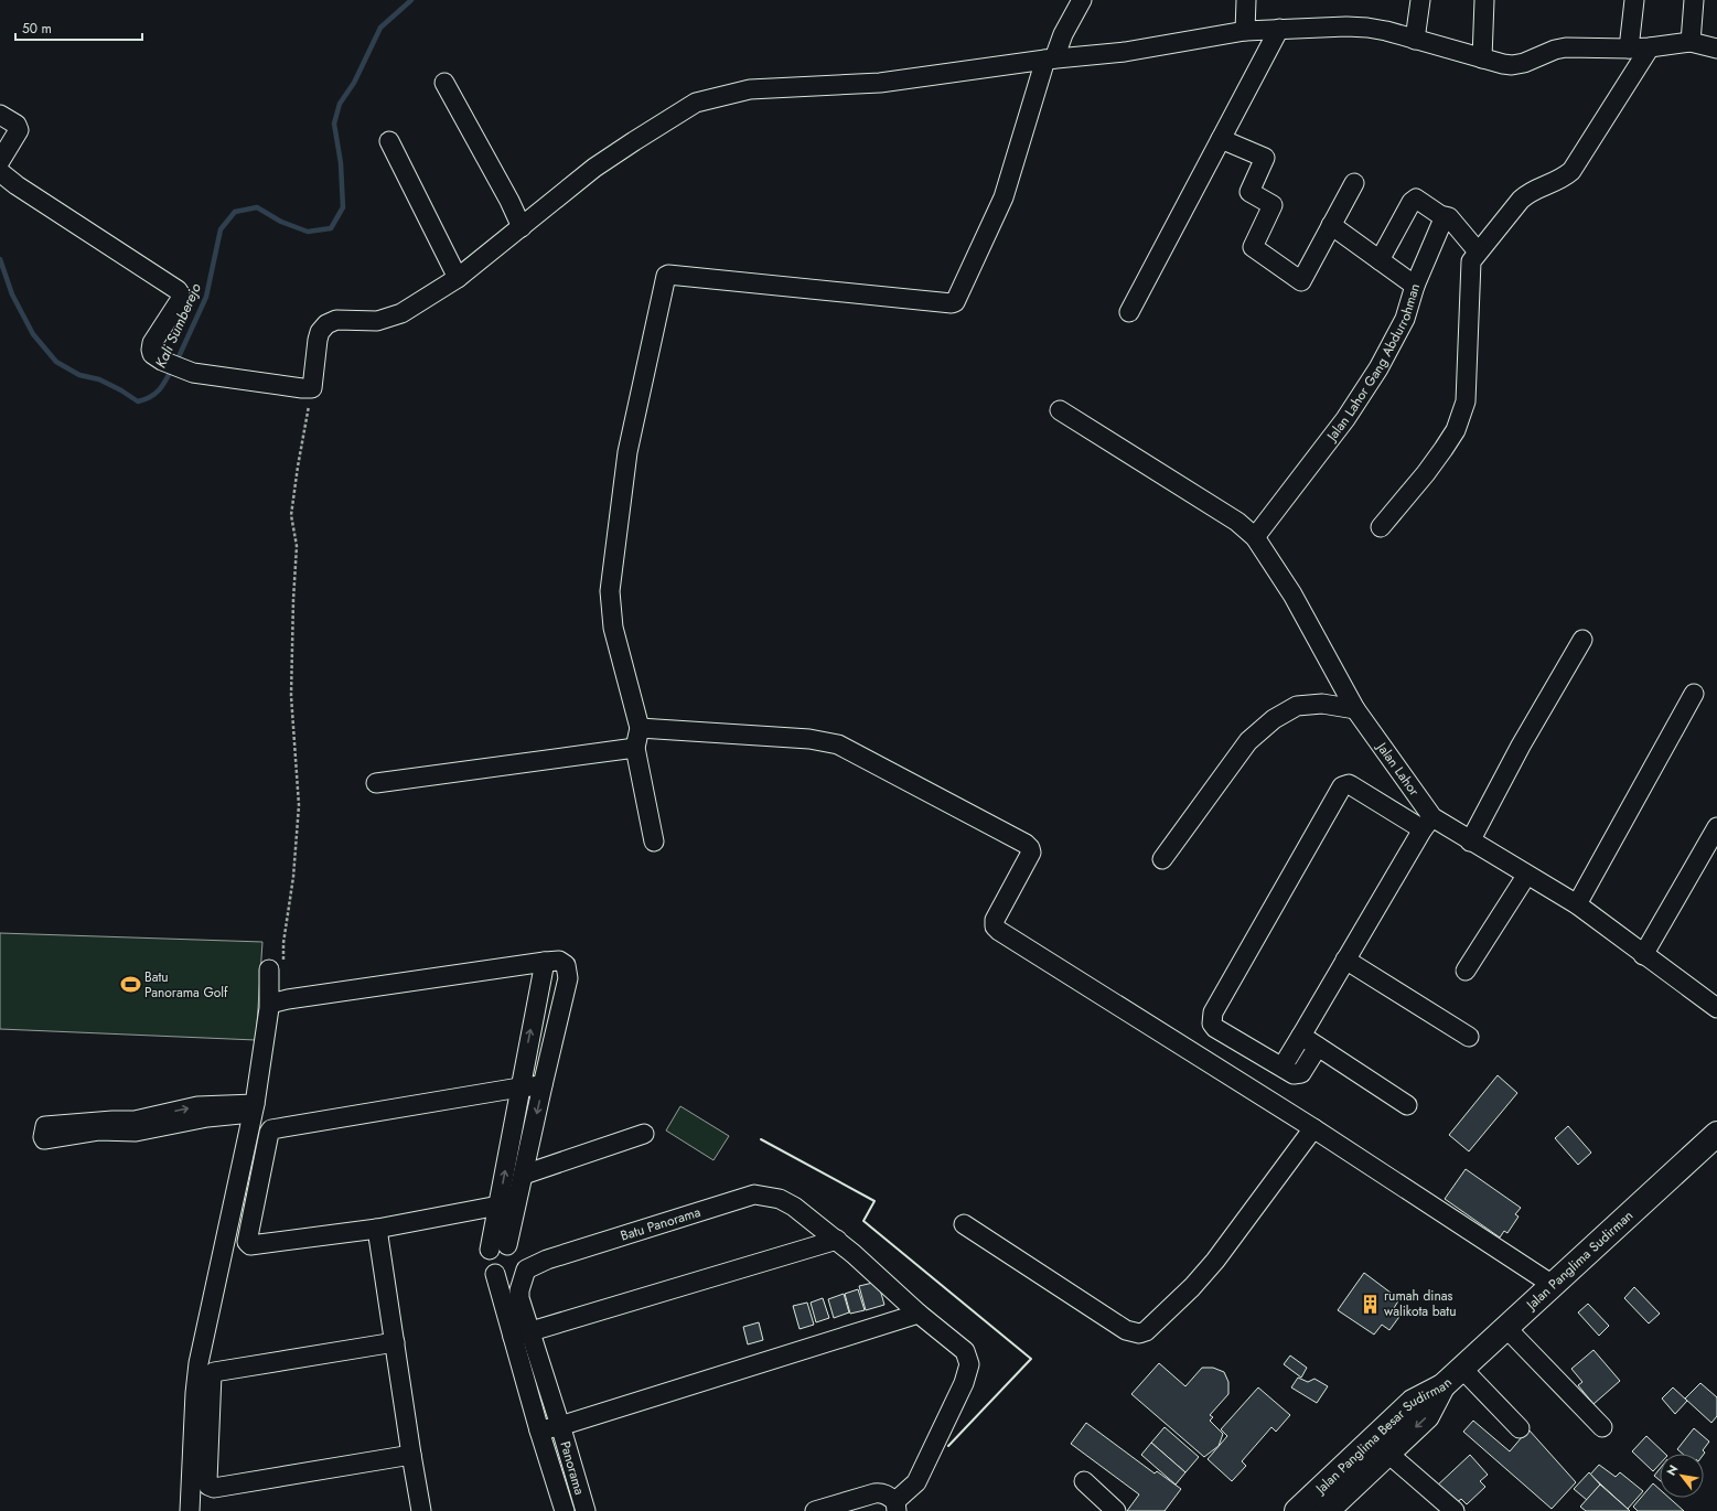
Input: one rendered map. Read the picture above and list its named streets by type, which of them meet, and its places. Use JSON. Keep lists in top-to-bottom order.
{
  "streets": {
    "main road": ["Jalan Panglima Sudirman", "Jalan Panglima Besar Sudirman"],
    "street": [
      "Jalan Lahor Gang Abdurrohman",
      "Jalan Lahor",
      "Batu Panorama",
      "Panorama"
    ]
  },
  "crossings": [
    ["Jalan Lahor Gang Abdurrohman", "Jalan Lahor"],
    ["Jalan Panglima Sudirman", "Jalan Panglima Besar Sudirman"]
  ],
  "water": ["Kali Sumberejo"],
  "places": {
    "sports": ["Batu Panorama Golf"],
    "building": ["rumah dinas walikota batu"]
  },
  "scale_bar": "50 m",
  "north": "top left"
}
